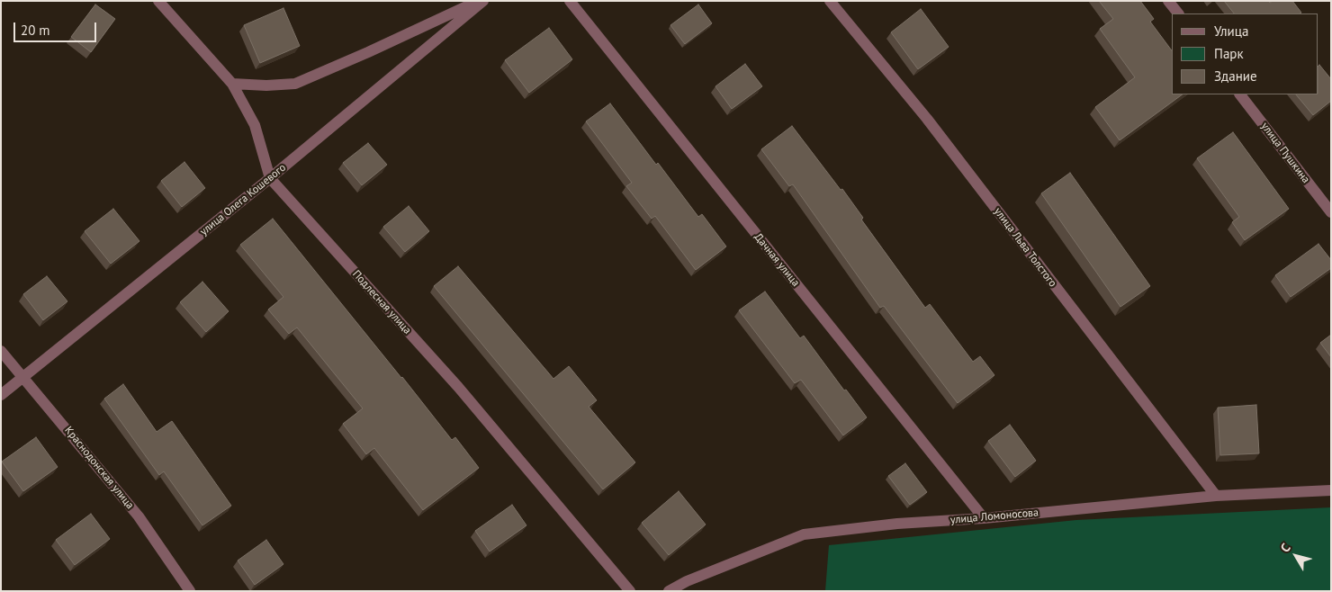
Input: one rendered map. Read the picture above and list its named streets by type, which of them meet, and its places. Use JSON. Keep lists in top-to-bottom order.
{
  "streets": {
    "street": [
      "улица Пушкина",
      "улица Олега Кошевого",
      "улица Льва Толстого",
      "Дачная улица",
      "Подлесная улица",
      "Краснодонская улица",
      "улица Ломоносова"
    ]
  },
  "crossings": [
    ["улица Олега Кошевого", "Подлесная улица"],
    ["улица Олега Кошевого", "Краснодонская улица"],
    ["улица Льва Толстого", "улица Ломоносова"],
    ["Дачная улица", "улица Ломоносова"]
  ],
  "legend": ["Улица", "Парк", "Здание"],
  "scale_bar": "20 m",
  "north": "top left"
}
